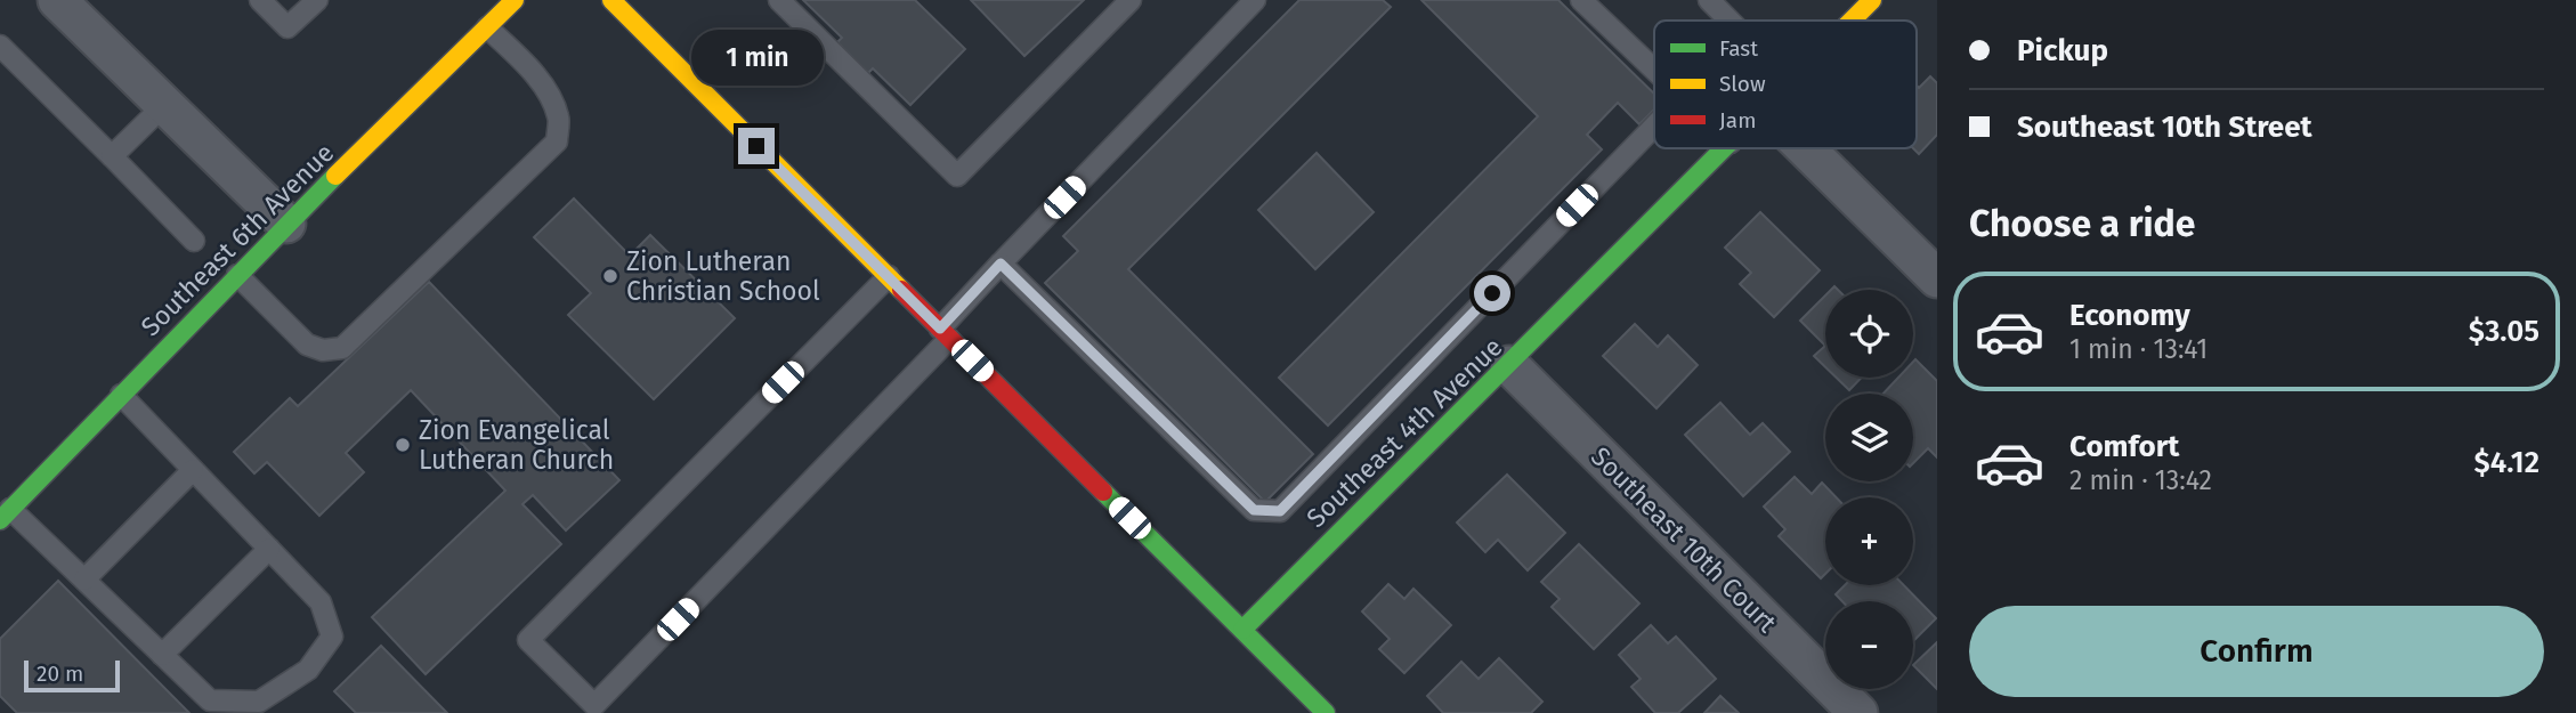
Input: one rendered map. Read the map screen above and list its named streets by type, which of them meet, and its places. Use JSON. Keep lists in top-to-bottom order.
{
  "streets": {
    "street": ["Southeast 6th Avenue", "Southeast 4th Avenue", "Southeast 10th Court"]
  },
  "crossings": [
    ["Southeast 4th Avenue", "Southeast 10th Court"]
  ],
  "places": ["Zion Lutheran Christian School", "Zion Evangelical Lutheran Church"],
  "legend": ["Fast", "Slow", "Jam"],
  "scale_bar": "20 m",
  "page": {
    "banner": ["Pickup", "Southeast 10th Street"],
    "bubble": "1 min",
    "heading": "Choose a ride",
    "list": [
      {
        "name": "Economy",
        "note": "1 min · 13:41",
        "value": "$3.05"
      },
      {
        "name": "Comfort",
        "note": "2 min · 13:42",
        "value": "$4.12"
      }
    ],
    "map_buttons": ["+", "−"],
    "buttons": "Confirm",
    "scale": "20 m"
  }
}
